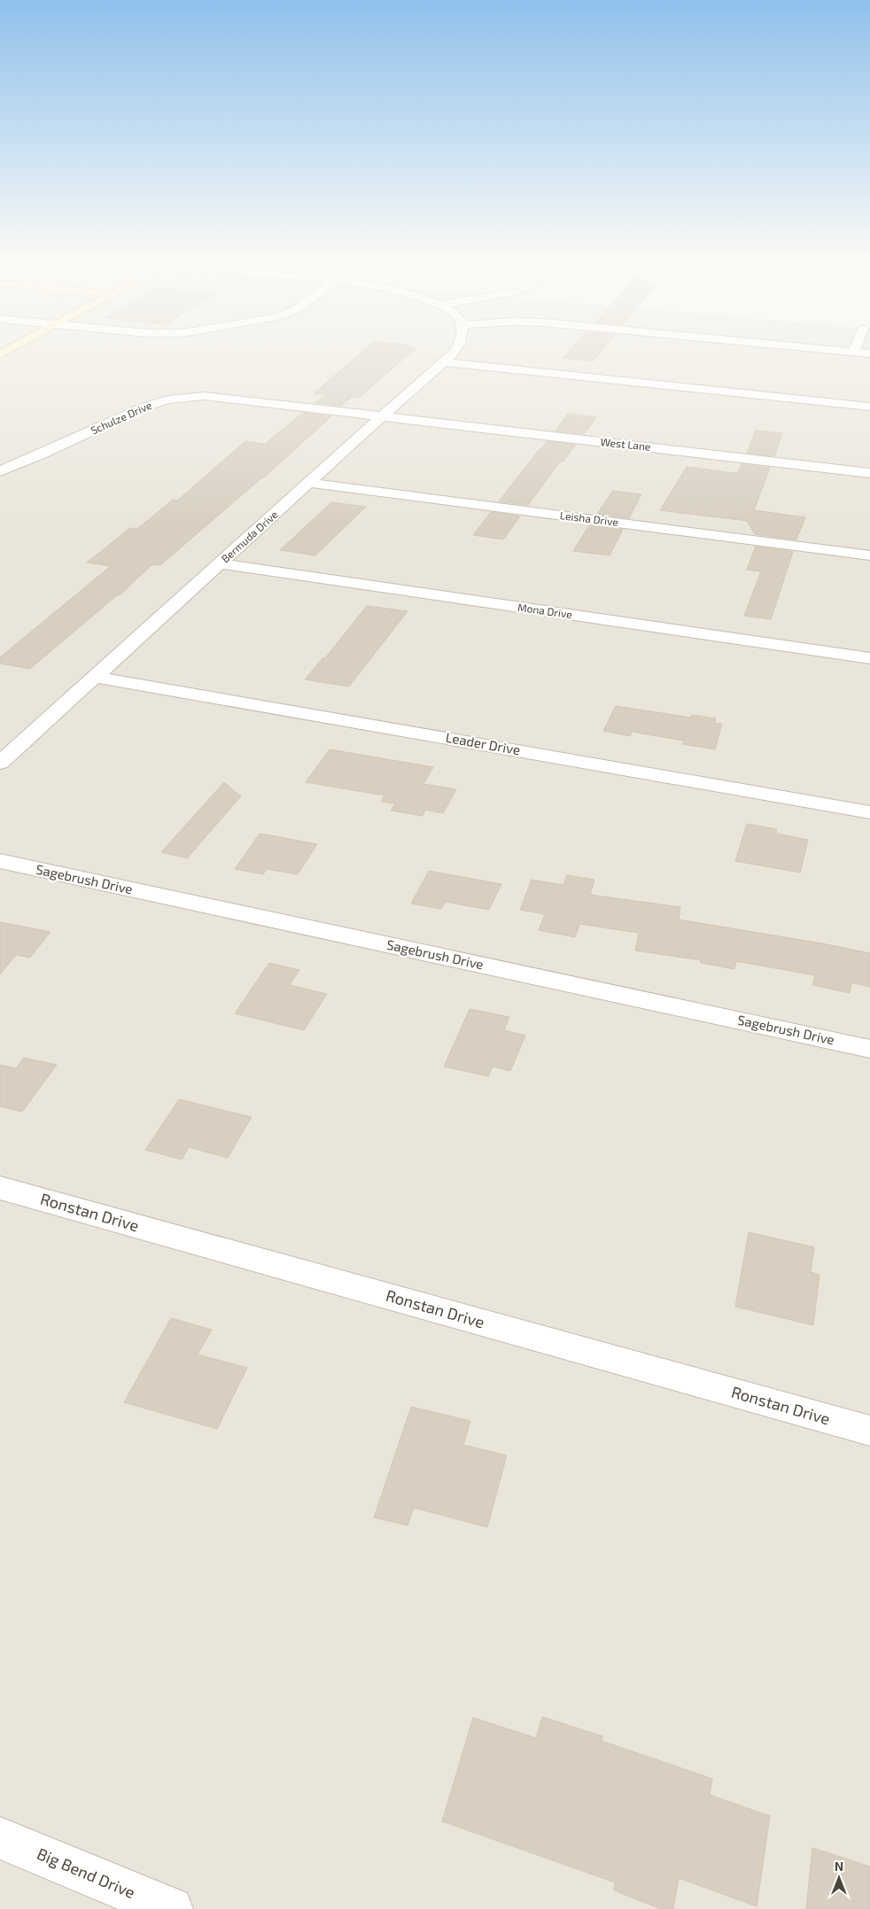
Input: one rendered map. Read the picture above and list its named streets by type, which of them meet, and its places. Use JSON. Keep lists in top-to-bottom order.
{
  "streets": {
    "street": [
      "Schulze Drive",
      "West Lane",
      "Leisha Drive",
      "Bermuda Drive",
      "Mona Drive",
      "Leader Drive",
      "Sagebrush Drive",
      "Ronstan Drive",
      "Big Bend Drive"
    ]
  },
  "crossings": [
    ["Schulze Drive", "West Lane"],
    ["Schulze Drive", "Bermuda Drive"],
    ["West Lane", "Bermuda Drive"],
    ["Leisha Drive", "Bermuda Drive"],
    ["Bermuda Drive", "Mona Drive"],
    ["Bermuda Drive", "Leader Drive"]
  ],
  "north": "top"
}
